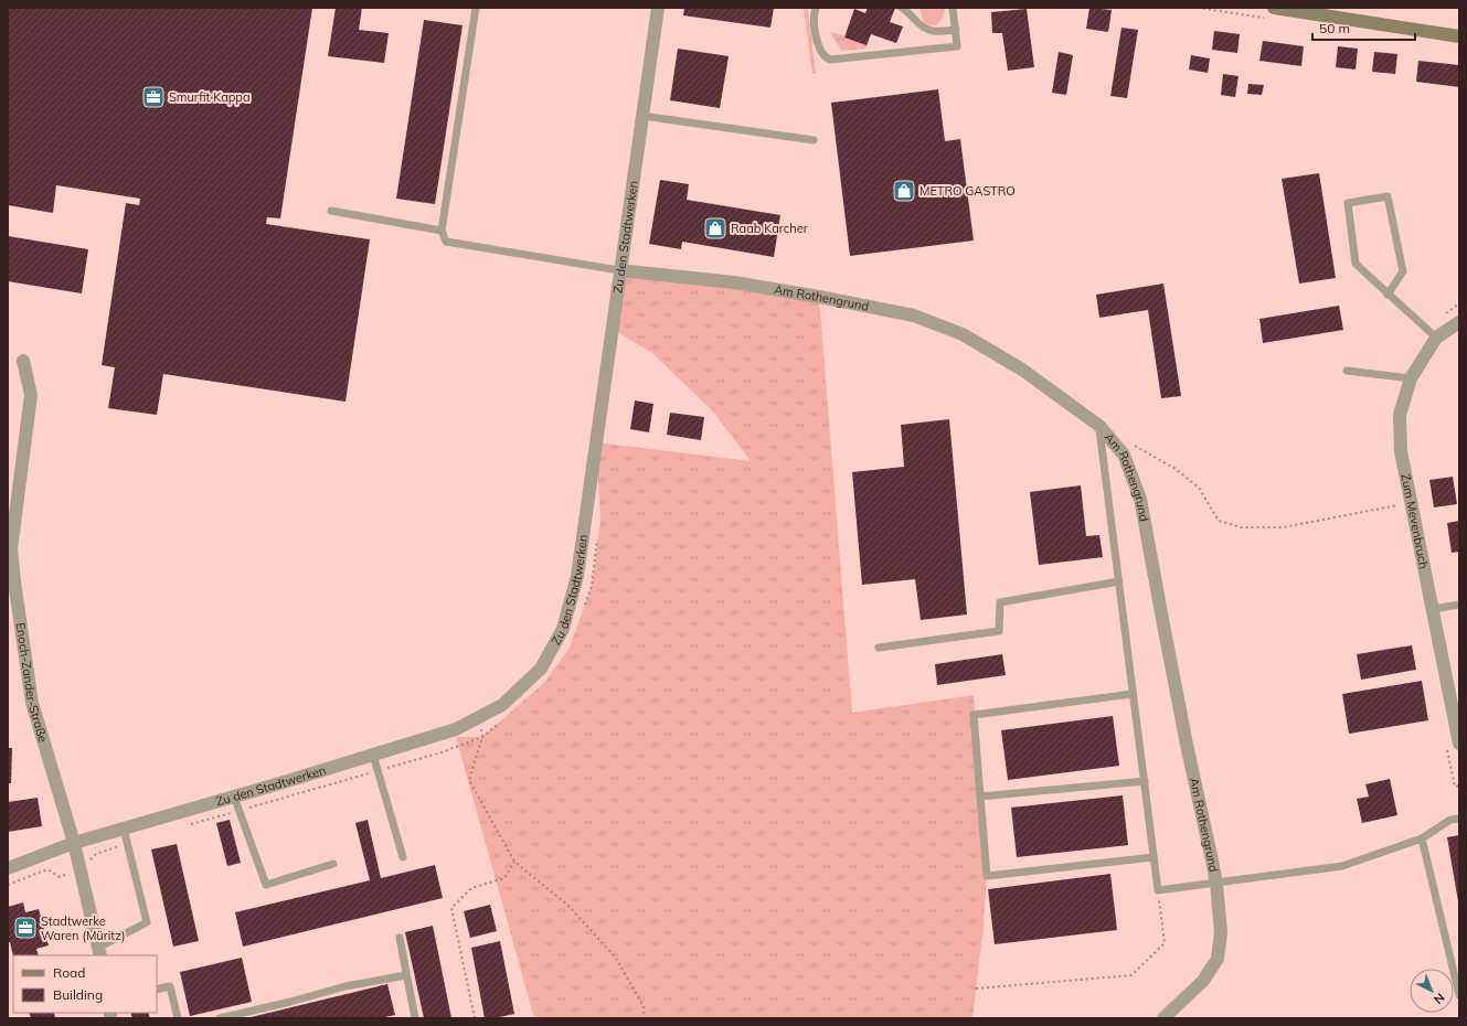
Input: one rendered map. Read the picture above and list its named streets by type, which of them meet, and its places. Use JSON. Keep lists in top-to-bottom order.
{
  "streets": {
    "street": [
      "Zu den Stadtwerken",
      "Am Rothengrund",
      "Zum Mevenbruch",
      "Enoch-Zander-Straße"
    ]
  },
  "crossings": [
    ["Zu den Stadtwerken", "Am Rothengrund"],
    ["Zu den Stadtwerken", "Enoch-Zander-Straße"]
  ],
  "places": {
    "office": ["Smurfit Kappa", "Stadtwerke Waren (Müritz)"],
    "shop": ["METRO GASTRO", "Raab Karcher"]
  },
  "legend": ["Road", "Building"],
  "scale_bar": "50 m",
  "north": "bottom right"
}
